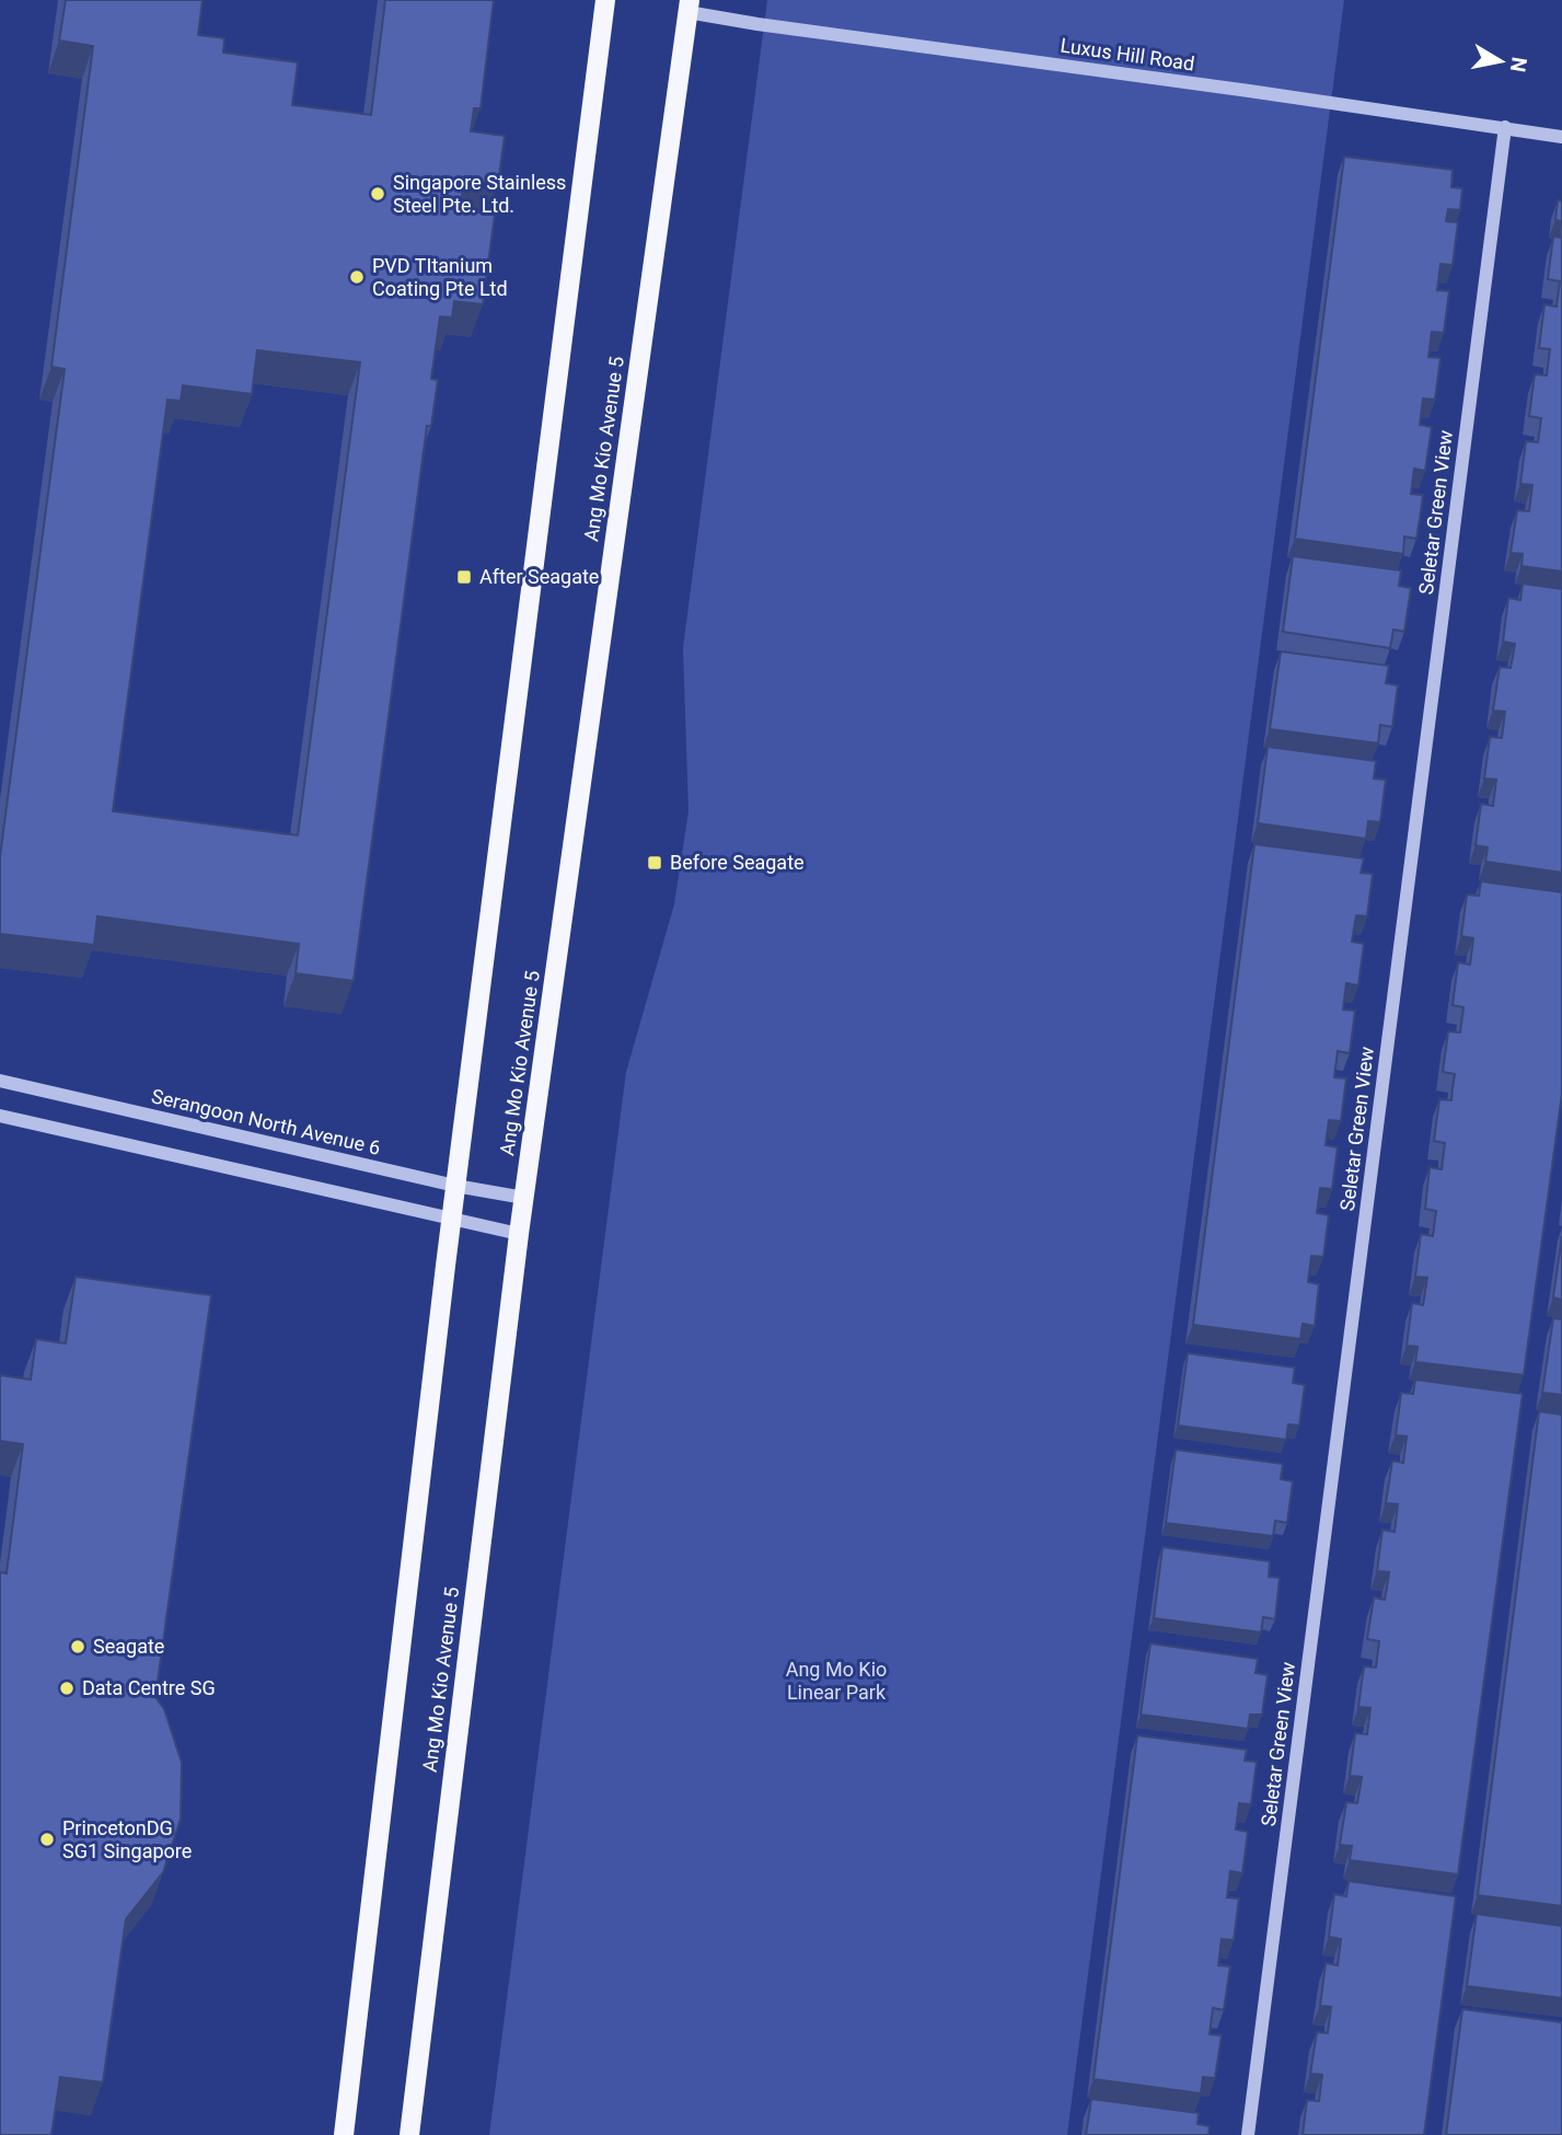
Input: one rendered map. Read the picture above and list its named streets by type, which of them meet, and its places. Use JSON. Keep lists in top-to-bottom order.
{
  "streets": {
    "main road": ["Ang Mo Kio Avenue 5"],
    "street": ["Luxus Hill Road", "Seletar Green View", "Serangoon North Avenue 6"]
  },
  "crossings": [
    ["Luxus Hill Road", "Ang Mo Kio Avenue 5"],
    ["Luxus Hill Road", "Seletar Green View"],
    ["Ang Mo Kio Avenue 5", "Serangoon North Avenue 6"]
  ],
  "parks": ["Ang Mo Kio Linear Park"],
  "places": {
    "other": [
      "Singapore Stainless Steel Pte. Ltd.",
      "PVD TItanium Coating Pte Ltd",
      "Seagate",
      "Data Centre SG",
      "PrincetonDG SG1 Singapore"
    ],
    "transit": ["After Seagate", "Before Seagate"]
  },
  "north": "right"
}
